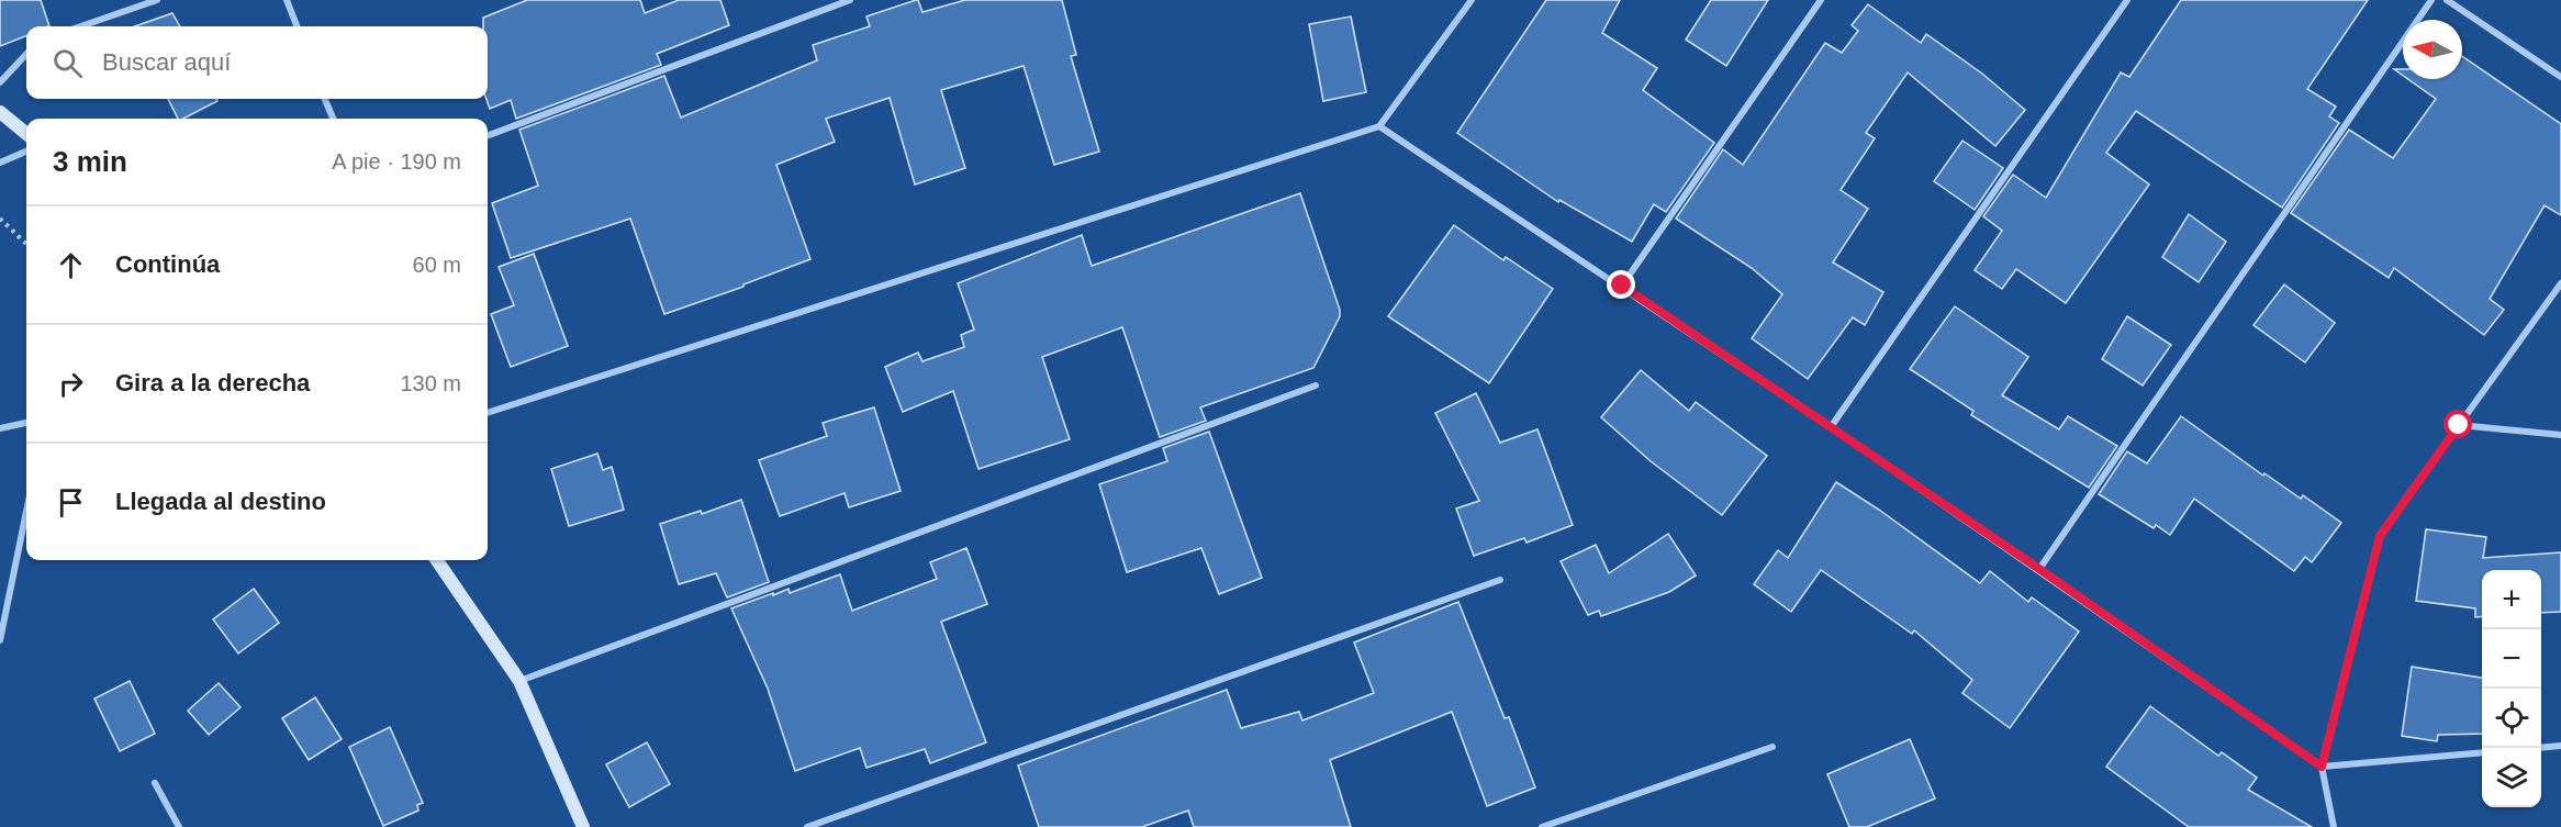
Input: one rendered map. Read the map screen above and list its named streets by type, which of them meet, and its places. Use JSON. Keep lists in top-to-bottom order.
{
  "north": "left",
  "page": {
    "search": "Buscar aquí",
    "heading": ["3 min", "A pie · 190 m"],
    "list": [
      ["Continúa", "60 m"],
      ["Gira a la derecha", "130 m"],
      "Llegada al destino"
    ],
    "map_buttons": ["+", "−"]
  }
}
